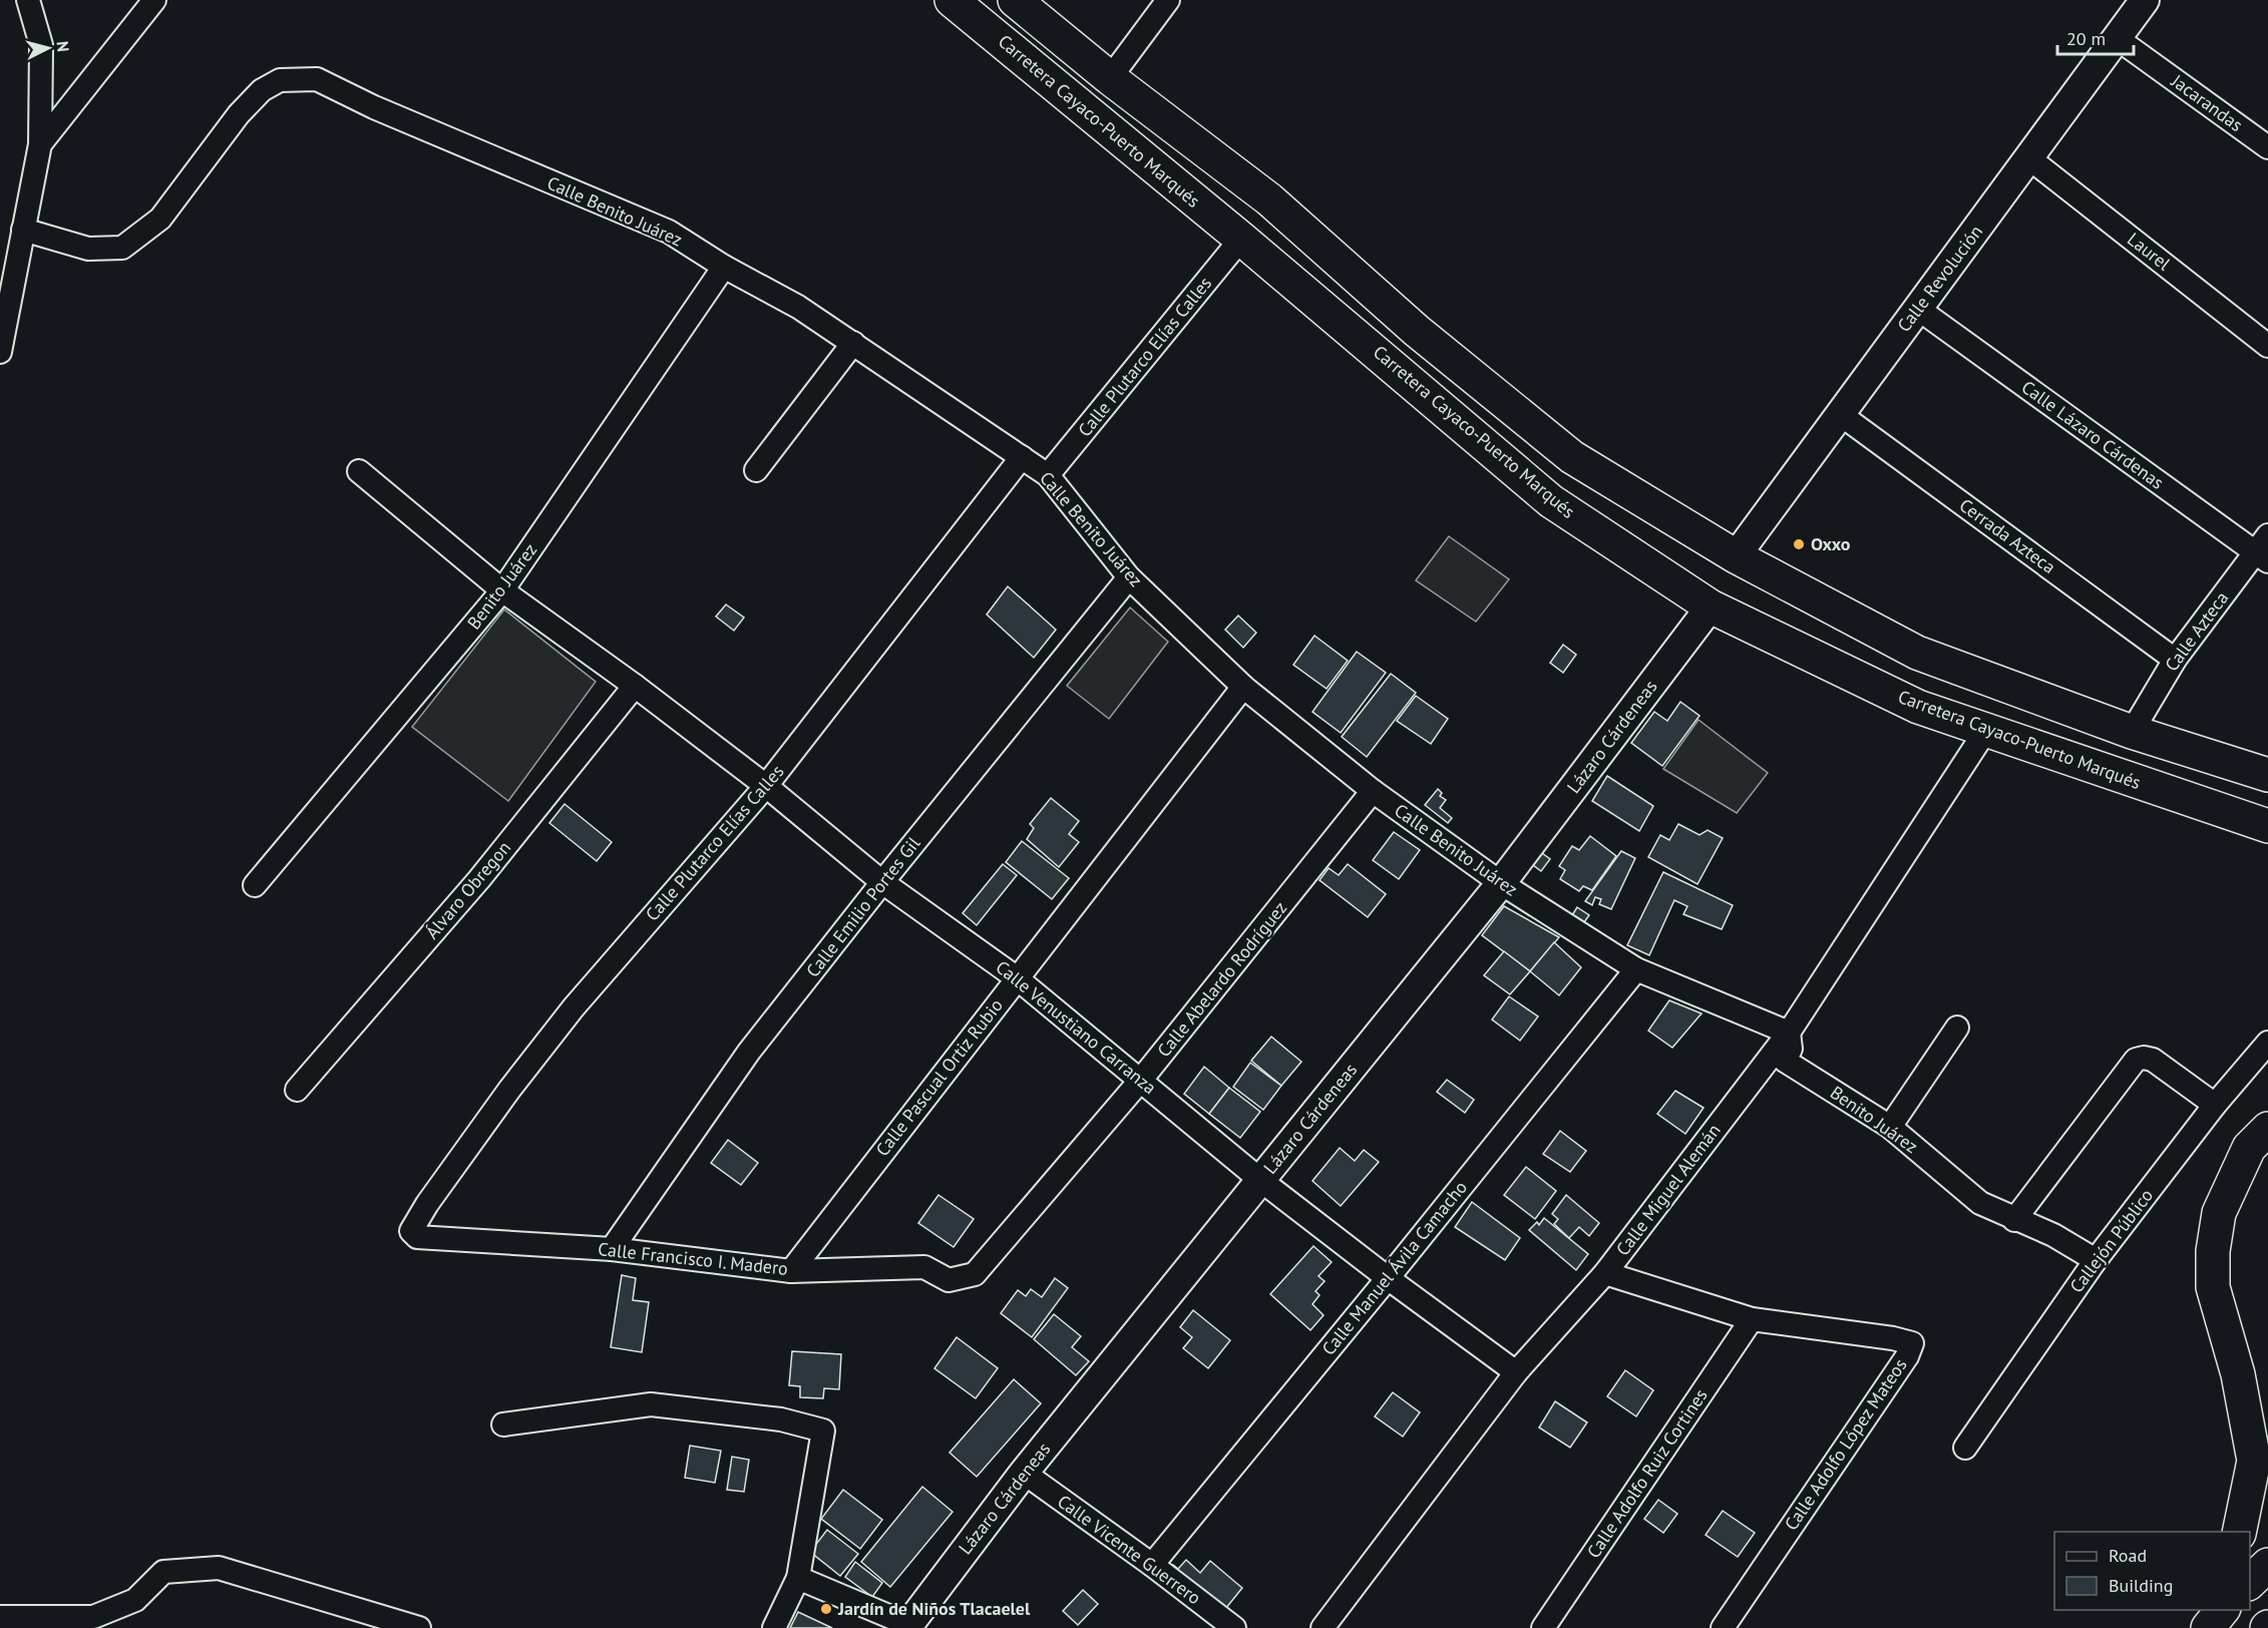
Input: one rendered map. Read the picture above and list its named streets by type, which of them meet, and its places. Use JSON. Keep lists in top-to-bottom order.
{
  "streets": {
    "main road": ["Carretera Cayaco-Puerto Marqués"],
    "street": [
      "Jacarandas",
      "Calle Benito Juárez",
      "Laurel",
      "Calle Revolución",
      "Calle Plutarco Elías Calles",
      "Calle Lázaro Cárdenas",
      "Cerrada Azteca",
      "Benito Juárez",
      "Calle Azteca",
      "Lázaro Cárdeneas",
      "Álvaro Obregon",
      "Calle Emilio Portes Gil",
      "Calle Abelardo Rodríguez",
      "Calle Venustiano Carranza",
      "Calle Pascual Ortiz Rubio",
      "Calle Miguel Alemán",
      "Callejón Público",
      "Calle Francisco I. Madero",
      "Calle Manuel Ávila Camacho",
      "Calle Adolfo López Mateos",
      "Calle Adolfo Ruiz Cortines",
      "Calle Vicente Guerrero"
    ]
  },
  "crossings": [
    ["Jacarandas", "Calle Revolución"],
    ["Carretera Cayaco-Puerto Marqués", "Calle Plutarco Elías Calles"],
    ["Carretera Cayaco-Puerto Marqués", "Lázaro Cárdeneas"],
    ["Carretera Cayaco-Puerto Marqués", "Calle Miguel Alemán"],
    ["Calle Benito Juárez", "Calle Plutarco Elías Calles"],
    ["Calle Benito Juárez", "Benito Juárez"],
    ["Calle Benito Juárez", "Lázaro Cárdeneas"],
    ["Calle Benito Juárez", "Calle Emilio Portes Gil"],
    ["Calle Benito Juárez", "Calle Abelardo Rodríguez"],
    ["Calle Benito Juárez", "Calle Pascual Ortiz Rubio"],
    ["Calle Benito Juárez", "Calle Miguel Alemán"],
    ["Calle Benito Juárez", "Calle Manuel Ávila Camacho"],
    ["Laurel", "Calle Revolución"],
    ["Calle Revolución", "Calle Lázaro Cárdenas"],
    ["Calle Revolución", "Cerrada Azteca"],
    ["Calle Plutarco Elías Calles", "Calle Venustiano Carranza"],
    ["Calle Plutarco Elías Calles", "Calle Francisco I. Madero"],
    ["Calle Lázaro Cárdenas", "Calle Azteca"],
    ["Cerrada Azteca", "Calle Azteca"],
    ["Benito Juárez", "Calle Venustiano Carranza"],
    ["Benito Juárez", "Calle Miguel Alemán"],
    ["Benito Juárez", "Callejón Público"],
    ["Lázaro Cárdeneas", "Calle Venustiano Carranza"],
    ["Lázaro Cárdeneas", "Calle Vicente Guerrero"],
    ["Álvaro Obregon", "Calle Venustiano Carranza"],
    ["Calle Emilio Portes Gil", "Calle Venustiano Carranza"],
    ["Calle Emilio Portes Gil", "Calle Francisco I. Madero"],
    ["Calle Abelardo Rodríguez", "Calle Venustiano Carranza"],
    ["Calle Abelardo Rodríguez", "Calle Francisco I. Madero"],
    ["Calle Venustiano Carranza", "Calle Pascual Ortiz Rubio"],
    ["Calle Venustiano Carranza", "Calle Miguel Alemán"],
    ["Calle Venustiano Carranza", "Calle Manuel Ávila Camacho"],
    ["Calle Pascual Ortiz Rubio", "Calle Francisco I. Madero"],
    ["Calle Miguel Alemán", "Calle Adolfo López Mateos"],
    ["Calle Manuel Ávila Camacho", "Calle Vicente Guerrero"],
    ["Calle Adolfo López Mateos", "Calle Adolfo Ruiz Cortines"]
  ],
  "places": ["Oxxo", "Jardín de Niños Tlacaelel"],
  "legend": ["Road", "Building"],
  "scale_bar": "20 m",
  "north": "right"
}
